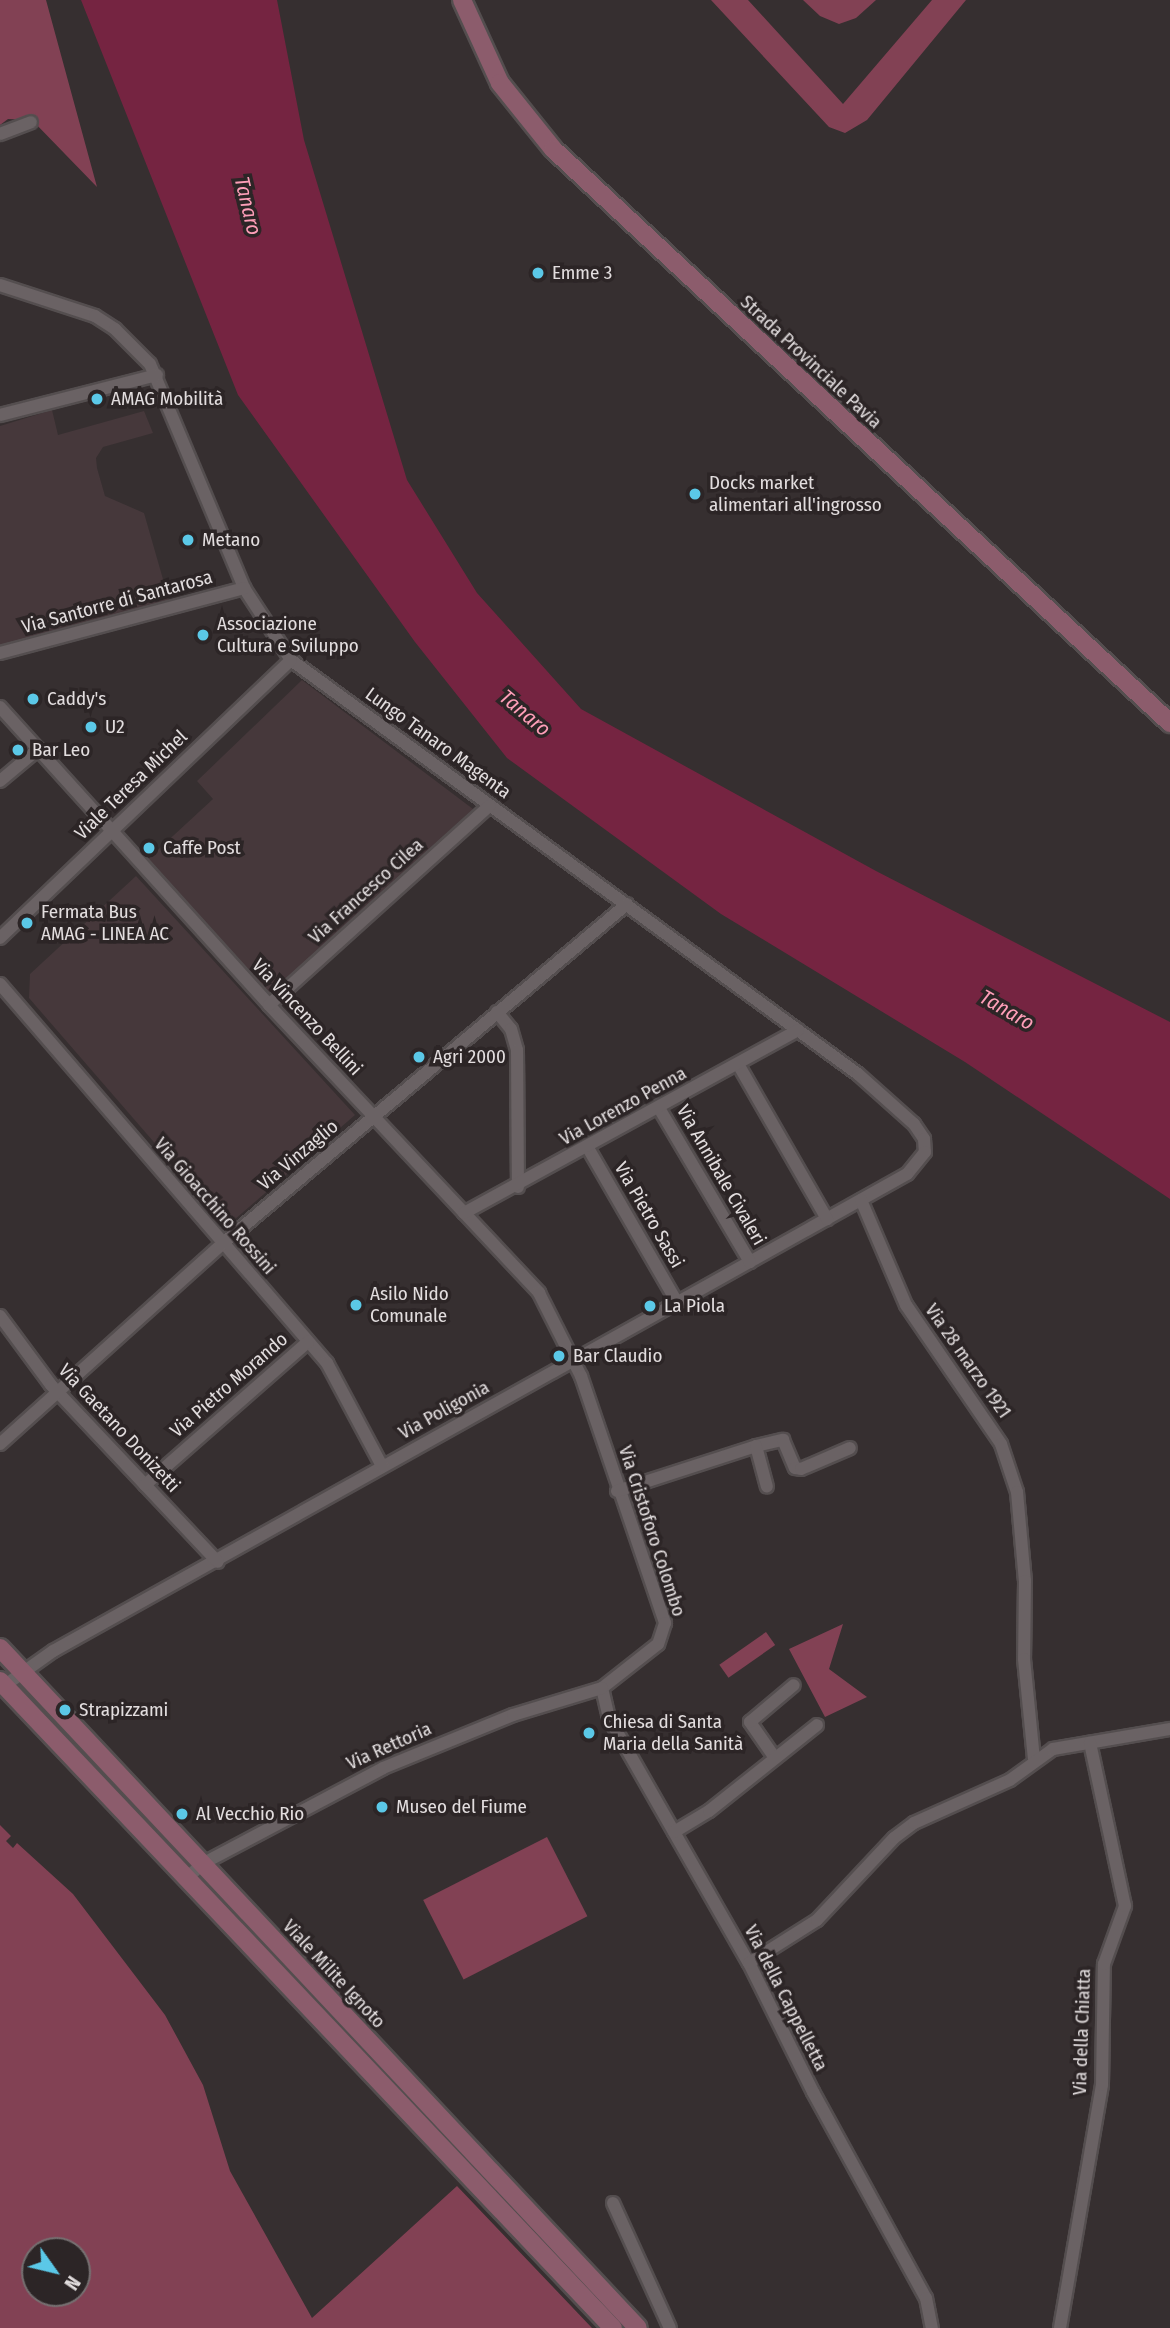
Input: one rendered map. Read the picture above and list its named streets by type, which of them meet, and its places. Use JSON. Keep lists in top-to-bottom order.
{
  "streets": {
    "main road": ["Strada Provinciale Pavia", "Viale Milite Ignoto"],
    "street": [
      "Via Santorre di Santarosa",
      "Lungo Tanaro Magenta",
      "Viale Teresa Michel",
      "Via Francesco Cilea",
      "Via Vincenzo Bellini",
      "Via Lorenzo Penna",
      "Via Vinzaglio",
      "Via Annibale Civaleri",
      "Via Gioacchino Rossini",
      "Via Pietro Sassi",
      "Via 28 marzo 1921",
      "Via Pietro Morando",
      "Via Poligonia",
      "Via Gaetano Donizetti",
      "Via Cristoforo Colombo",
      "Via Rettoria",
      "Via della Cappelletta",
      "Via della Chiatta"
    ]
  },
  "crossings": [
    ["Via Santorre di Santarosa", "Lungo Tanaro Magenta"],
    ["Lungo Tanaro Magenta", "Viale Teresa Michel"],
    ["Lungo Tanaro Magenta", "Via Francesco Cilea"],
    ["Lungo Tanaro Magenta", "Via Lorenzo Penna"],
    ["Lungo Tanaro Magenta", "Via Vinzaglio"],
    ["Lungo Tanaro Magenta", "Via Poligonia"],
    ["Viale Teresa Michel", "Via Vincenzo Bellini"],
    ["Via Francesco Cilea", "Via Vincenzo Bellini"],
    ["Via Vincenzo Bellini", "Via Lorenzo Penna"],
    ["Via Vincenzo Bellini", "Via Vinzaglio"],
    ["Via Vincenzo Bellini", "Via Poligonia"],
    ["Via Vincenzo Bellini", "Via Cristoforo Colombo"],
    ["Via Lorenzo Penna", "Via Annibale Civaleri"],
    ["Via Lorenzo Penna", "Via Pietro Sassi"],
    ["Via Vinzaglio", "Via Gioacchino Rossini"],
    ["Via Vinzaglio", "Via Gaetano Donizetti"],
    ["Via Annibale Civaleri", "Via Poligonia"],
    ["Via Gioacchino Rossini", "Via Pietro Morando"],
    ["Via Gioacchino Rossini", "Via Poligonia"],
    ["Via Pietro Sassi", "Via Poligonia"],
    ["Via 28 marzo 1921", "Via Poligonia"],
    ["Via Pietro Morando", "Via Gaetano Donizetti"],
    ["Via Poligonia", "Via Gaetano Donizetti"],
    ["Via Poligonia", "Via Cristoforo Colombo"],
    ["Via Poligonia", "Viale Milite Ignoto"],
    ["Via Cristoforo Colombo", "Via Rettoria"],
    ["Via Cristoforo Colombo", "Via della Cappelletta"],
    ["Via Rettoria", "Viale Milite Ignoto"],
    ["Via Rettoria", "Via della Cappelletta"]
  ],
  "water": ["Tanaro"],
  "places": [
    "Emme 3",
    "AMAG Mobilità",
    "Docks market alimentari all'ingrosso",
    "Metano",
    "Associazione Cultura e Sviluppo",
    "Caddy's",
    "U2",
    "Bar Leo",
    "Caffe Post",
    "Fermata Bus AMAG - LINEA AC",
    "Agri 2000",
    "Asilo Nido Comunale",
    "La Piola",
    "Bar Claudio",
    "Strapizzami",
    "Chiesa di Santa Maria della Sanità",
    "Museo del Fiume",
    "Al Vecchio Rio"
  ],
  "north": "bottom right"
}
